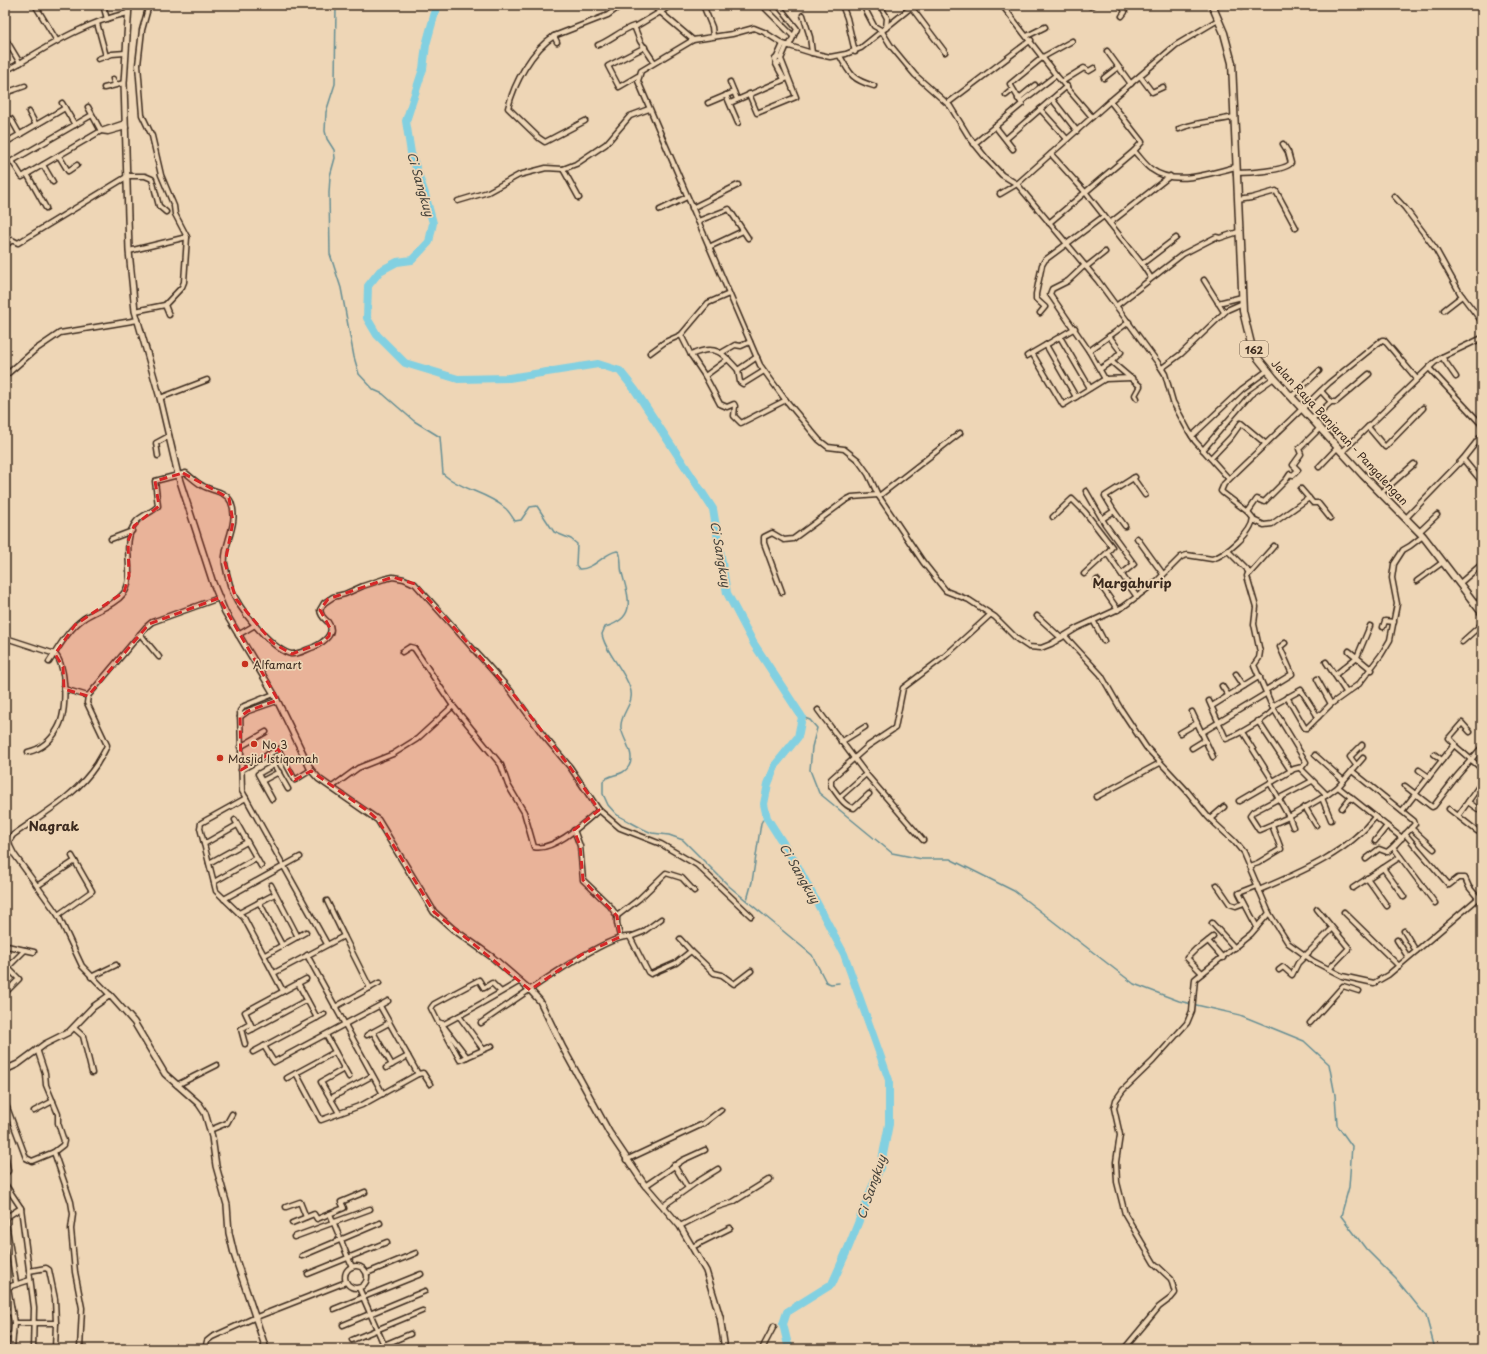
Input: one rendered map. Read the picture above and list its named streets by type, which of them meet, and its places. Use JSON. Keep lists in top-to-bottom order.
{
  "streets": {
    "main road": ["162", "Jalan Raya Banjaran - Pangalengan"]
  },
  "districts": ["Margahurip", "Nagrak"],
  "water": ["Ci Sangkuy"],
  "places": ["Alfamart", "No 3", "Masjid Istiqomah"]
}
